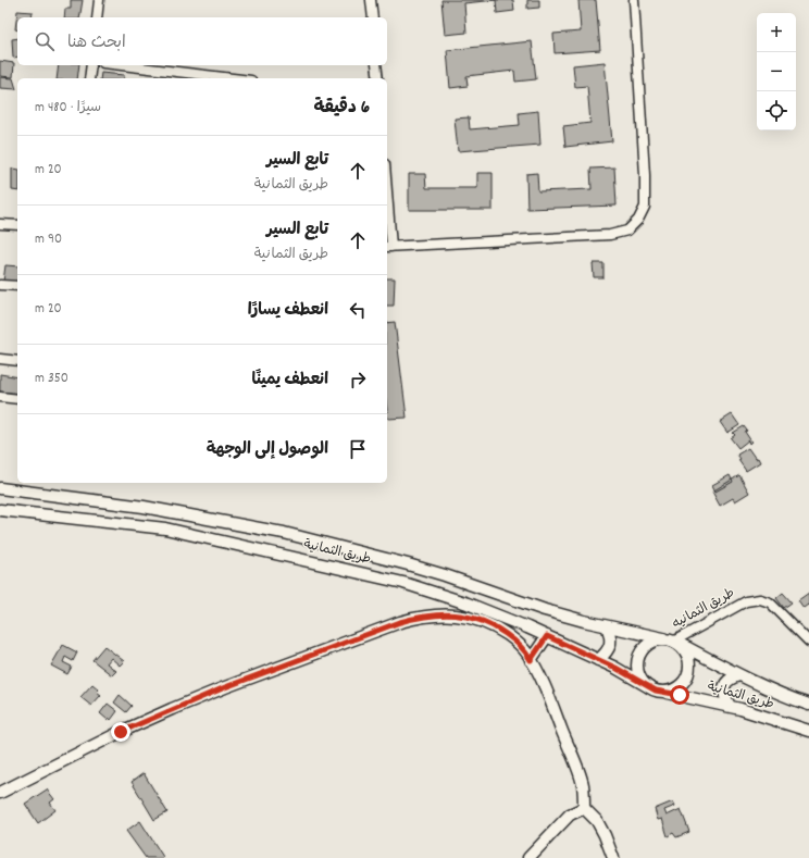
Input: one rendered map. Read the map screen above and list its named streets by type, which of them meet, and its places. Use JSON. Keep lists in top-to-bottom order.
{
  "streets": {
    "street": ["طريق الثمانية", "طريق الثمانيه"]
  },
  "crossings": [
    ["طريق الثمانية", "طريق الثمانيه"]
  ],
  "page": {
    "map_buttons": ["+", "−"],
    "search": "ابحث هنا",
    "heading": ["6 دقيقة", "سيرًا · 480 m"],
    "list": [
      ["تابع السير", "طريق الثمانية", "20 m"],
      ["تابع السير", "طريق الثمانية", "90 m"],
      ["انعطف يسارًا", "20 m"],
      ["انعطف يمينًا", "350 m"],
      "الوصول إلى الوجهة"
    ]
  }
}
